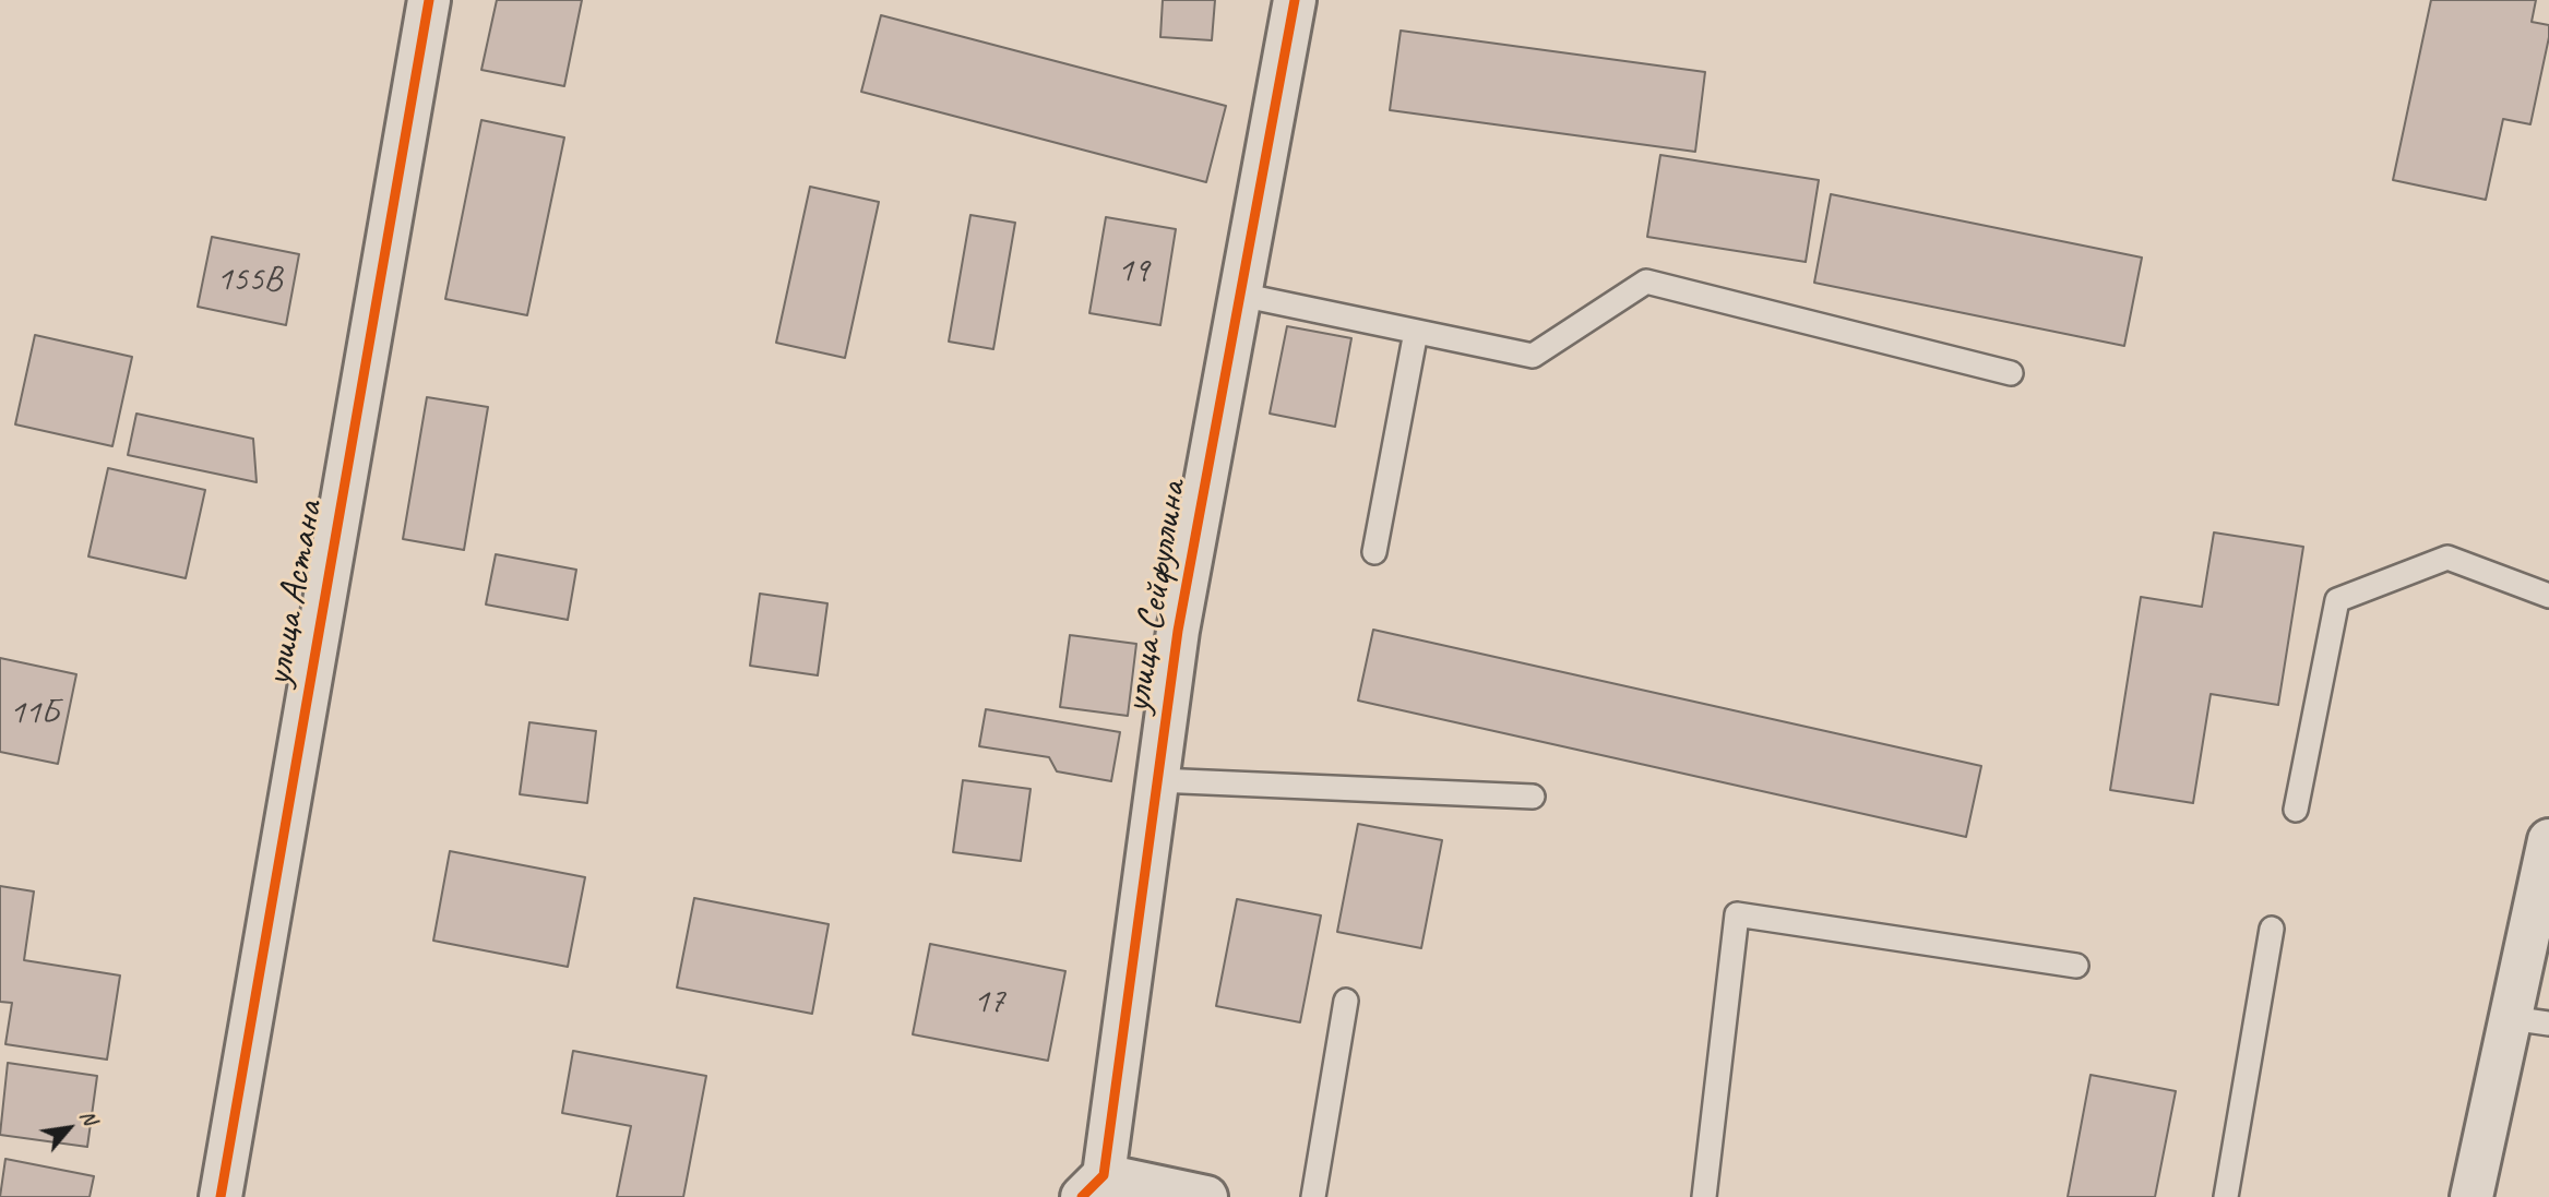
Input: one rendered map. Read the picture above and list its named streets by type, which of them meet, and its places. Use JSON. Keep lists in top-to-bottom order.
{
  "streets": {
    "street": ["улица Астана", "улица Сейфуллина"]
  },
  "house_numbers": [
    "19",
    "155В",
    "11Б",
    "17"
  ],
  "north": "top right"
}
